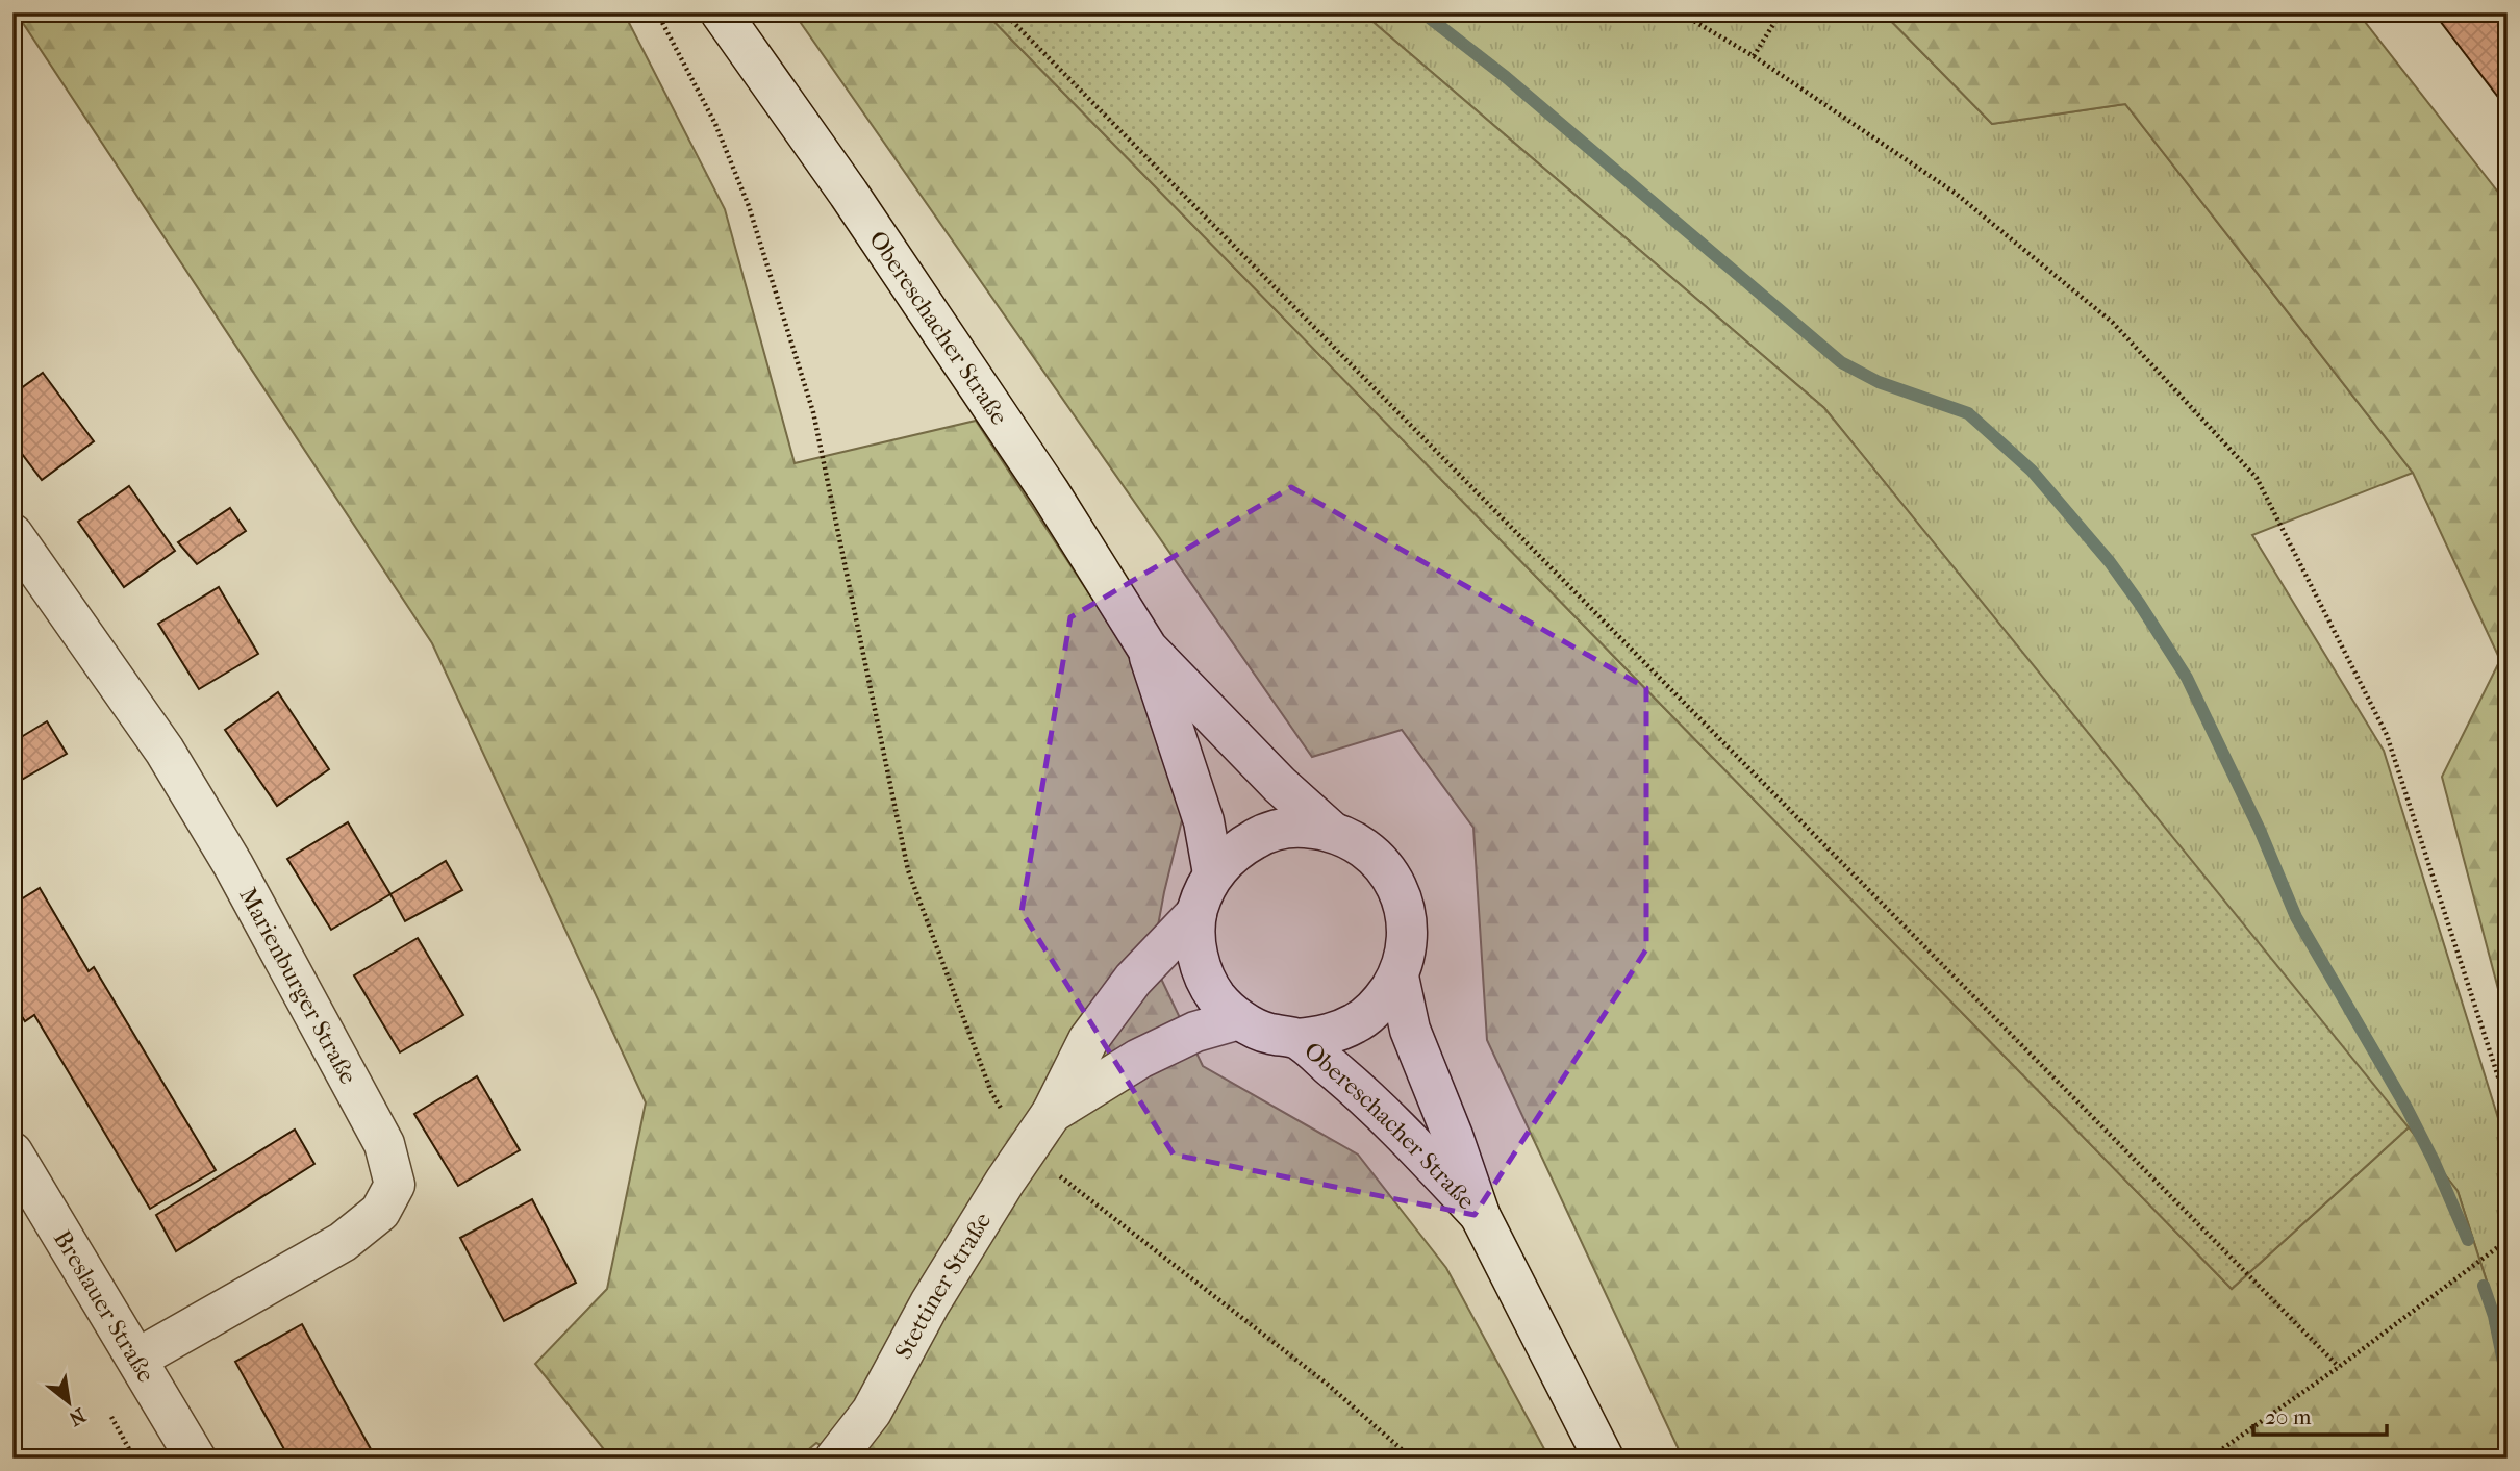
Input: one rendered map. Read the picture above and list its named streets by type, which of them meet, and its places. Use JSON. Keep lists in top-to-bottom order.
{
  "streets": {
    "main road": [
      "Obereschacher Straße",
      "Marienburger Straße",
      "Stettiner Straße",
      "Breslauer Straße"
    ]
  },
  "crossings": [
    ["Obereschacher Straße", "Stettiner Straße"],
    ["Marienburger Straße", "Breslauer Straße"]
  ],
  "scale_bar": "20 m",
  "north": "bottom right"
}
